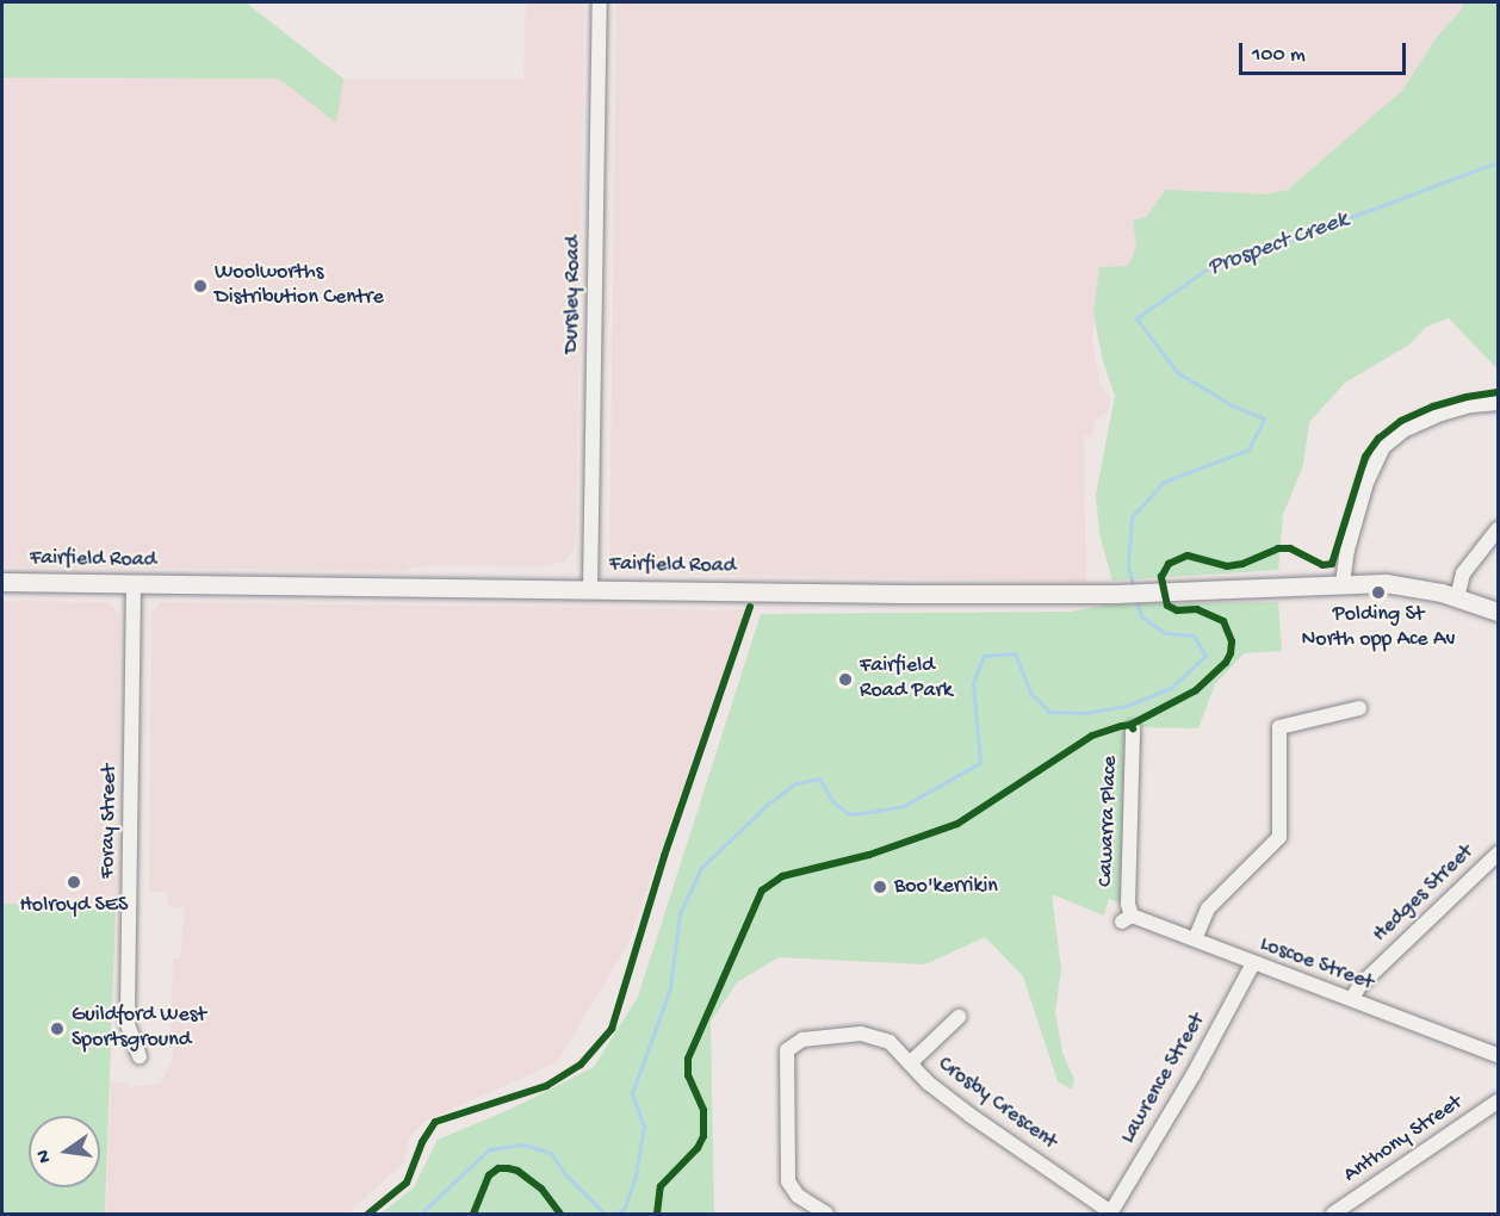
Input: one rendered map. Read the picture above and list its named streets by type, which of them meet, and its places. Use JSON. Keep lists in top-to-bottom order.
{
  "streets": {
    "main road": ["Fairfield Road"],
    "street": [
      "Dursley Road",
      "Foray Street",
      "Cawarra Place",
      "Hedges Street",
      "Loscoe Street",
      "Lawrence Street",
      "Crosby Crescent",
      "Anthony Street"
    ]
  },
  "crossings": [
    ["Dursley Road", "Fairfield Road"],
    ["Fairfield Road", "Foray Street"],
    ["Cawarra Place", "Loscoe Street"],
    ["Hedges Street", "Loscoe Street"],
    ["Loscoe Street", "Lawrence Street"],
    ["Lawrence Street", "Crosby Crescent"]
  ],
  "water": ["Prospect Creek"],
  "places": [
    "Woolworths Distribution Centre",
    "Polding St North opp Ace Av",
    "Fairfield Road Park",
    "Holroyd SES",
    "Boo'kerrikin",
    "Guildford West Sportsground"
  ],
  "scale_bar": "100 m",
  "north": "left"
}
